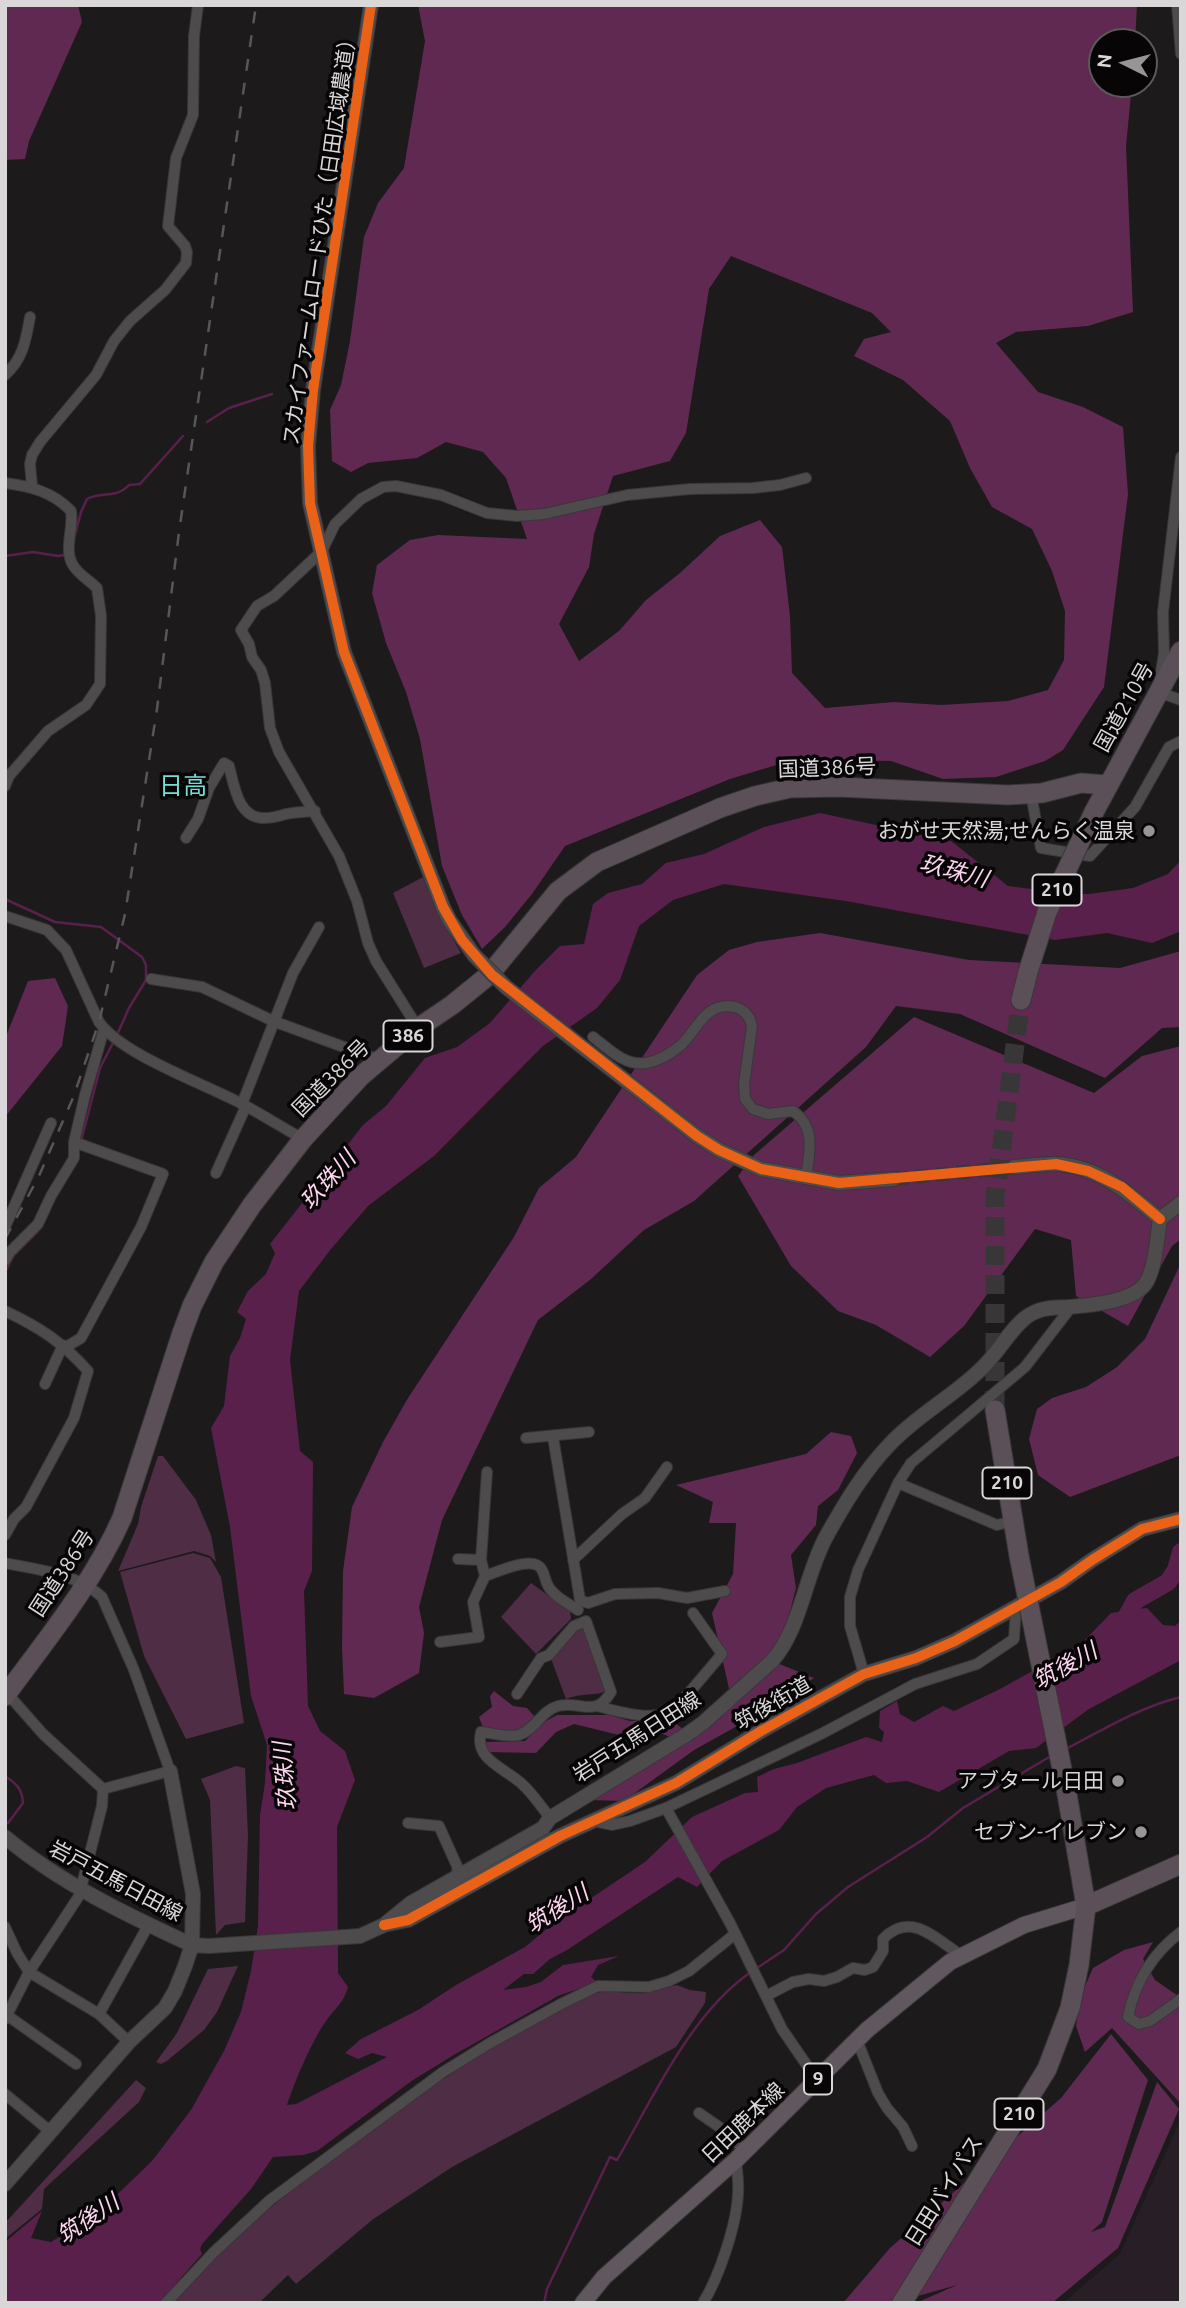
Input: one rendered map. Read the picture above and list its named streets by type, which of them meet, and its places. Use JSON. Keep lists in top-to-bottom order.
{
  "streets": {
    "highway": [
      "国道210号",
      "国道386号",
      "210",
      "386",
      "日田バイパス"
    ],
    "main road": ["9", "日田鹿本線"],
    "street": ["スカイファームロードひた（日田広域農道）", "筑後街道", "岩戸五馬日田線"]
  },
  "crossings": [
    ["国道210号", "国道386号"],
    ["国道210号", "210"],
    ["国道386号", "210"],
    ["筑後街道", "岩戸五馬日田線"],
    ["日田鹿本線", "日田バイパス"]
  ],
  "districts": ["日高"],
  "water": ["玖珠川", "筑後川"],
  "places": ["おがせ天然湯;せんらく温泉", "アブタール日田", "セブン-イレブン"],
  "north": "left"
}
